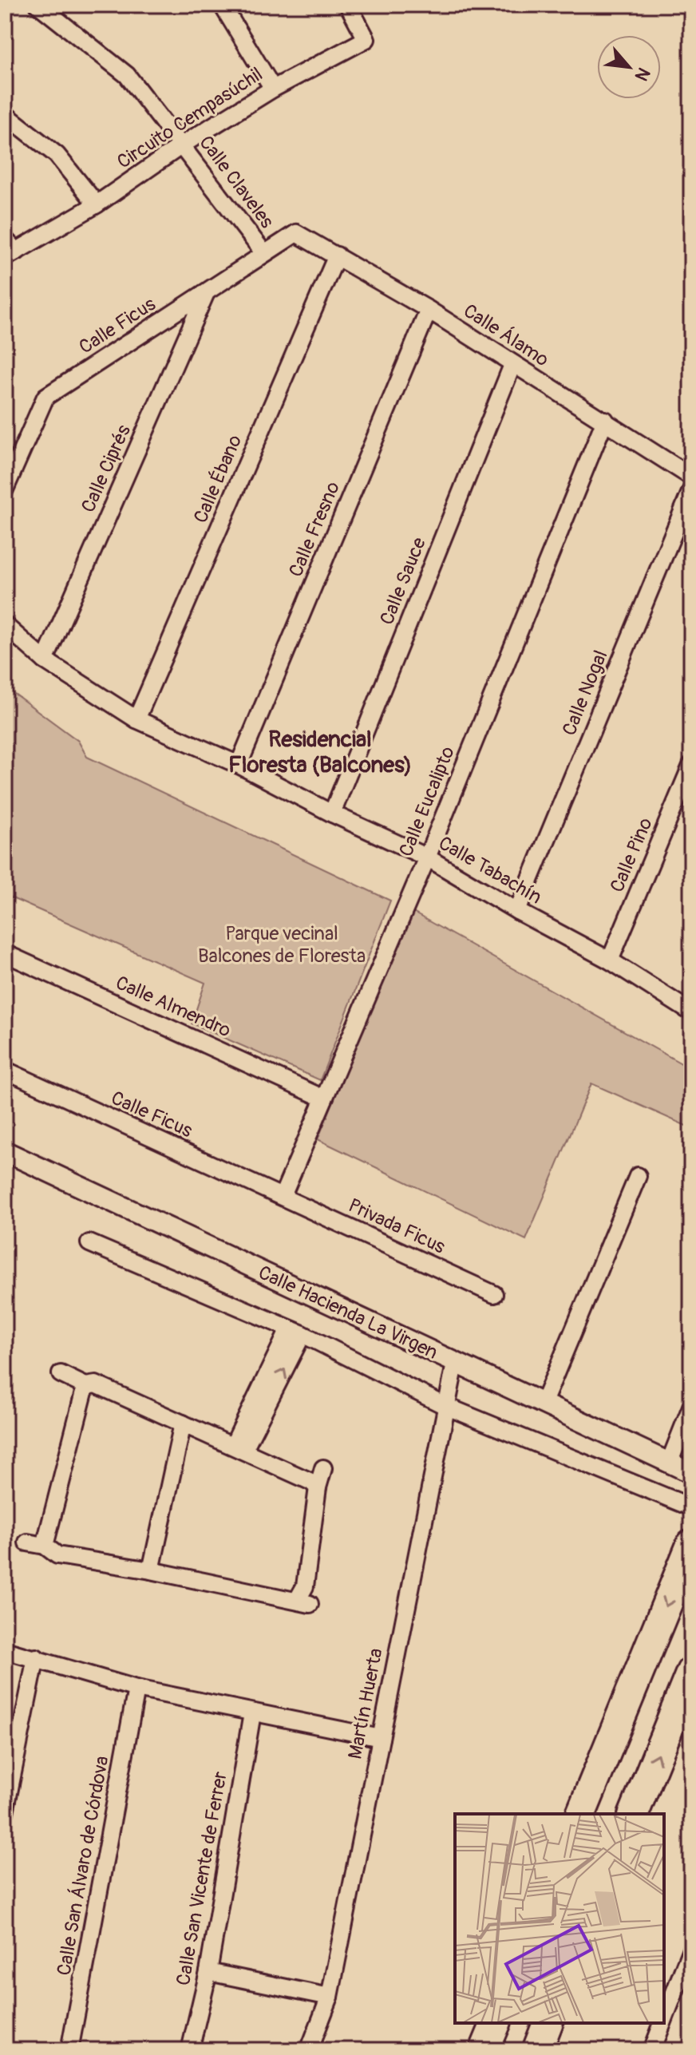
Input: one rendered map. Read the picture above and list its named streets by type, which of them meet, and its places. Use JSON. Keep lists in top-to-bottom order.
{
  "streets": {
    "street": [
      "Circuito Cempasúchil",
      "Calle Claveles",
      "Calle Ficus",
      "Calle Álamo",
      "Calle Ciprés",
      "Calle Ébano",
      "Calle Fresno",
      "Calle Sauce",
      "Calle Nogal",
      "Calle Eucalipto",
      "Calle Pino",
      "Calle Tabachín",
      "Calle Almendro",
      "Privada Ficus",
      "Calle Hacienda La Virgen",
      "Martín Huerta",
      "Calle San Álvaro de Córdova",
      "Calle San Vicente de Ferrer"
    ]
  },
  "crossings": [
    ["Circuito Cempasúchil", "Calle Claveles"],
    ["Calle Claveles", "Calle Ficus"],
    ["Calle Ficus", "Calle Álamo"],
    ["Calle Ficus", "Calle Ciprés"],
    ["Calle Ficus", "Calle Eucalipto"],
    ["Calle Ficus", "Privada Ficus"],
    ["Calle Álamo", "Calle Ébano"],
    ["Calle Álamo", "Calle Fresno"],
    ["Calle Álamo", "Calle Sauce"],
    ["Calle Álamo", "Calle Eucalipto"],
    ["Calle Ciprés", "Calle Tabachín"],
    ["Calle Ébano", "Calle Tabachín"],
    ["Calle Fresno", "Calle Tabachín"],
    ["Calle Sauce", "Calle Tabachín"],
    ["Calle Nogal", "Calle Tabachín"],
    ["Calle Eucalipto", "Calle Tabachín"],
    ["Calle Eucalipto", "Calle Almendro"],
    ["Calle Eucalipto", "Privada Ficus"],
    ["Calle Pino", "Calle Tabachín"],
    ["Calle Hacienda La Virgen", "Martín Huerta"]
  ],
  "districts": ["Residencial Floresta (Balcones)"],
  "parks": ["Parque vecinal Balcones de Floresta"],
  "north": "bottom right"
}
